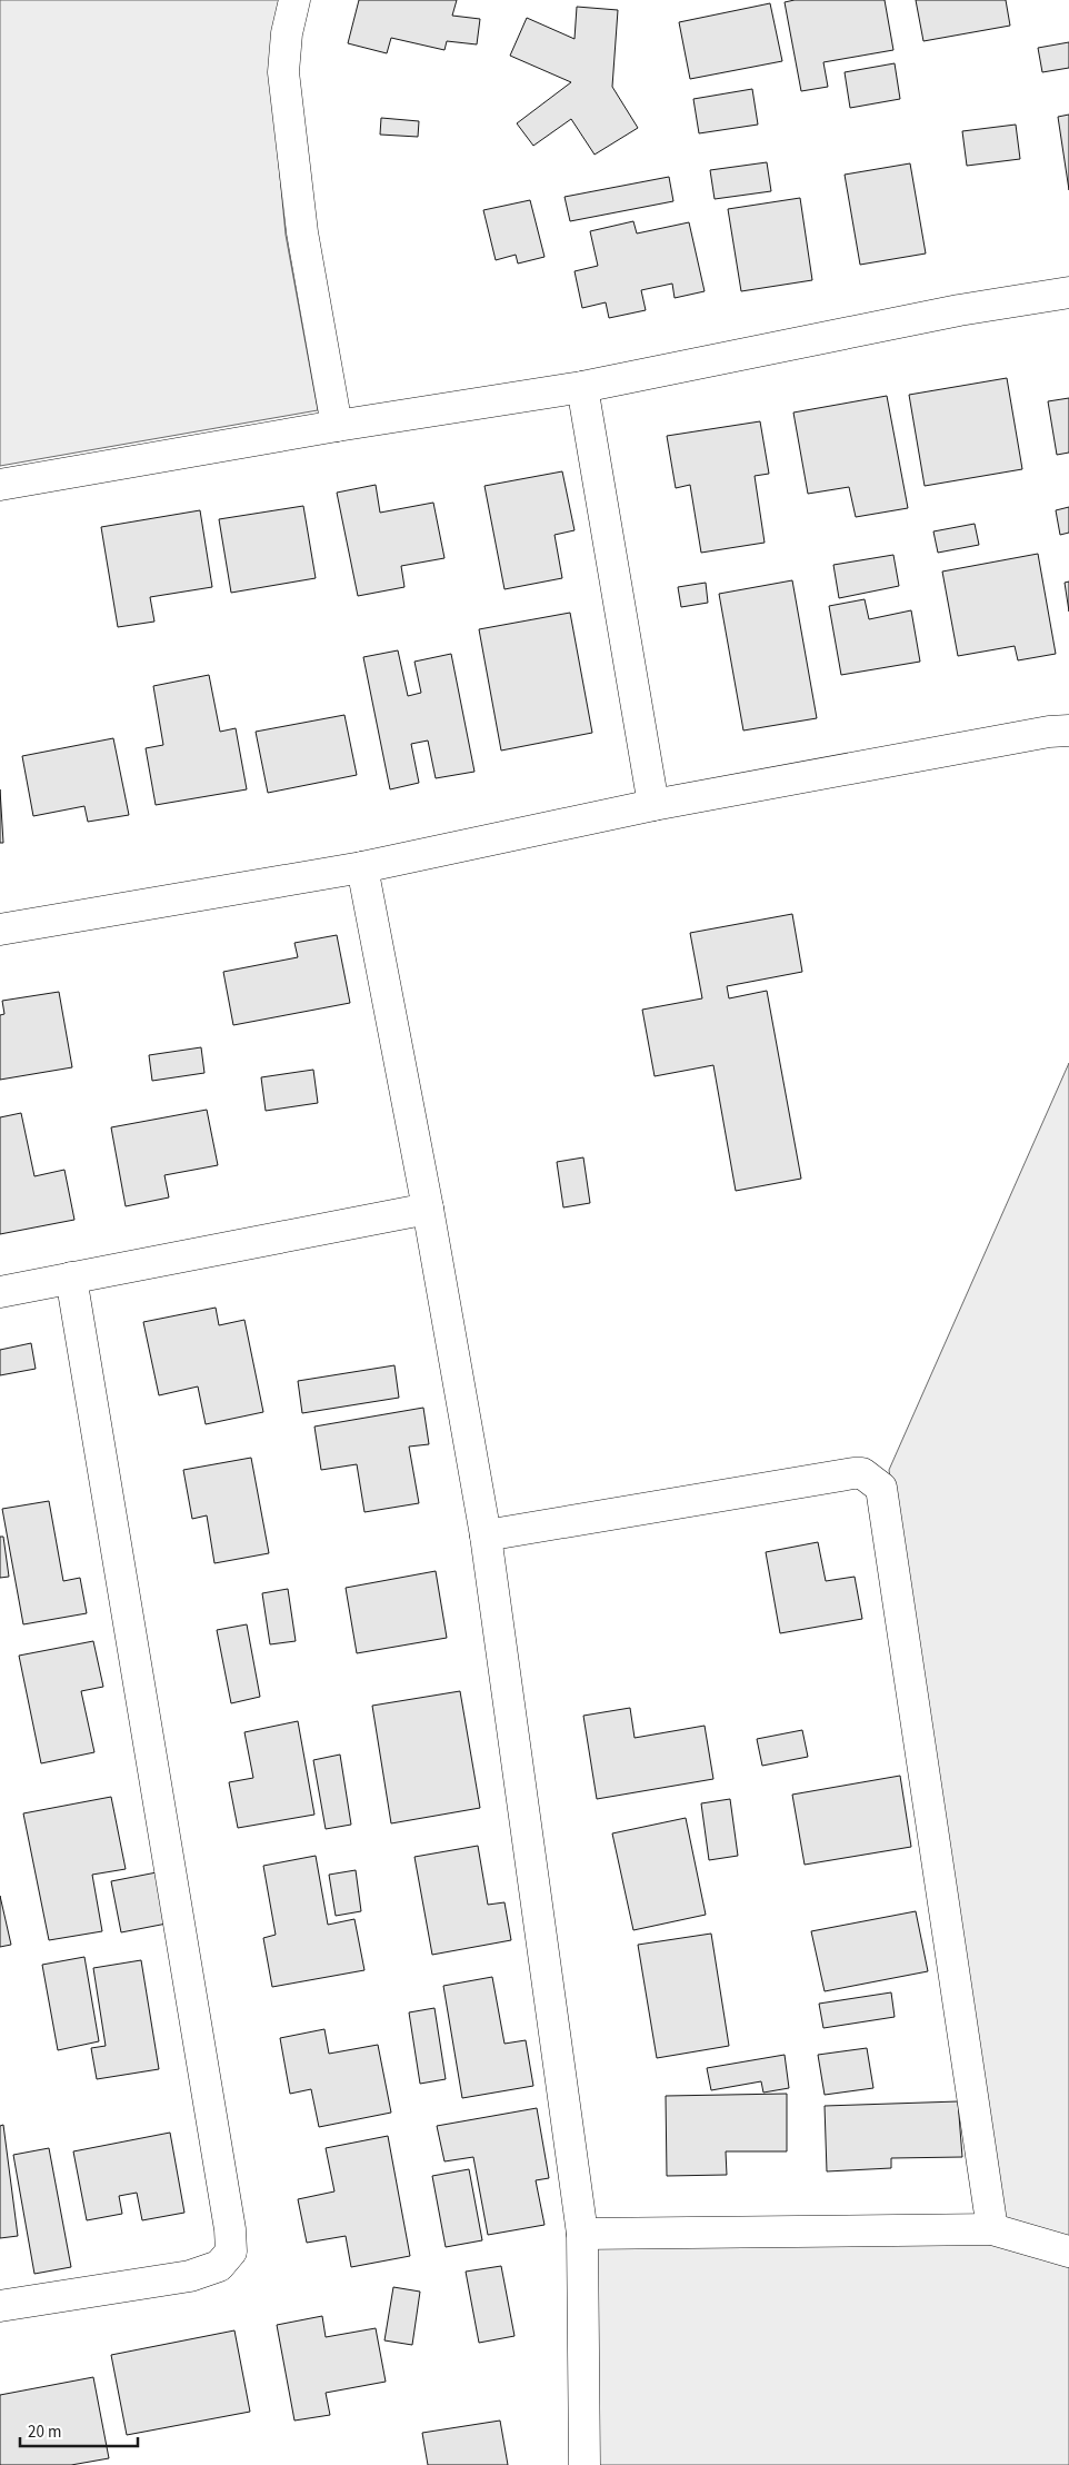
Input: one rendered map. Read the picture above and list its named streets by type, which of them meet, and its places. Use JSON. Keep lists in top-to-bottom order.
{
  "scale_bar": "20 m"
}
